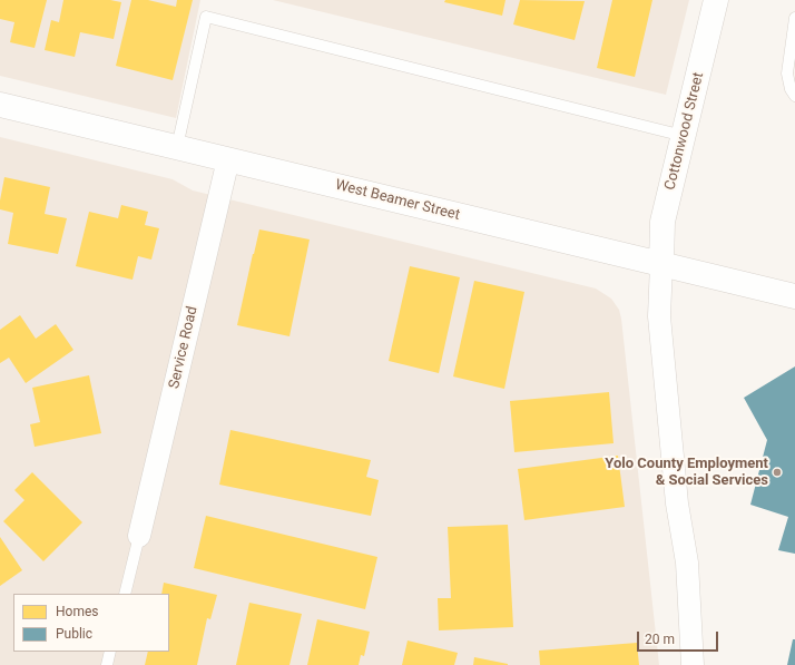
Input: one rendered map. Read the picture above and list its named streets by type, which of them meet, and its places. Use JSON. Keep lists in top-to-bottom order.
{
  "streets": {
    "street": ["Cottonwood Street", "West Beamer Street", "Service Road"]
  },
  "crossings": [
    ["Cottonwood Street", "West Beamer Street"],
    ["West Beamer Street", "Service Road"]
  ],
  "places": ["Yolo County Employment & Social Services"],
  "legend": ["Homes", "Public"],
  "scale_bar": "20 m"
}
